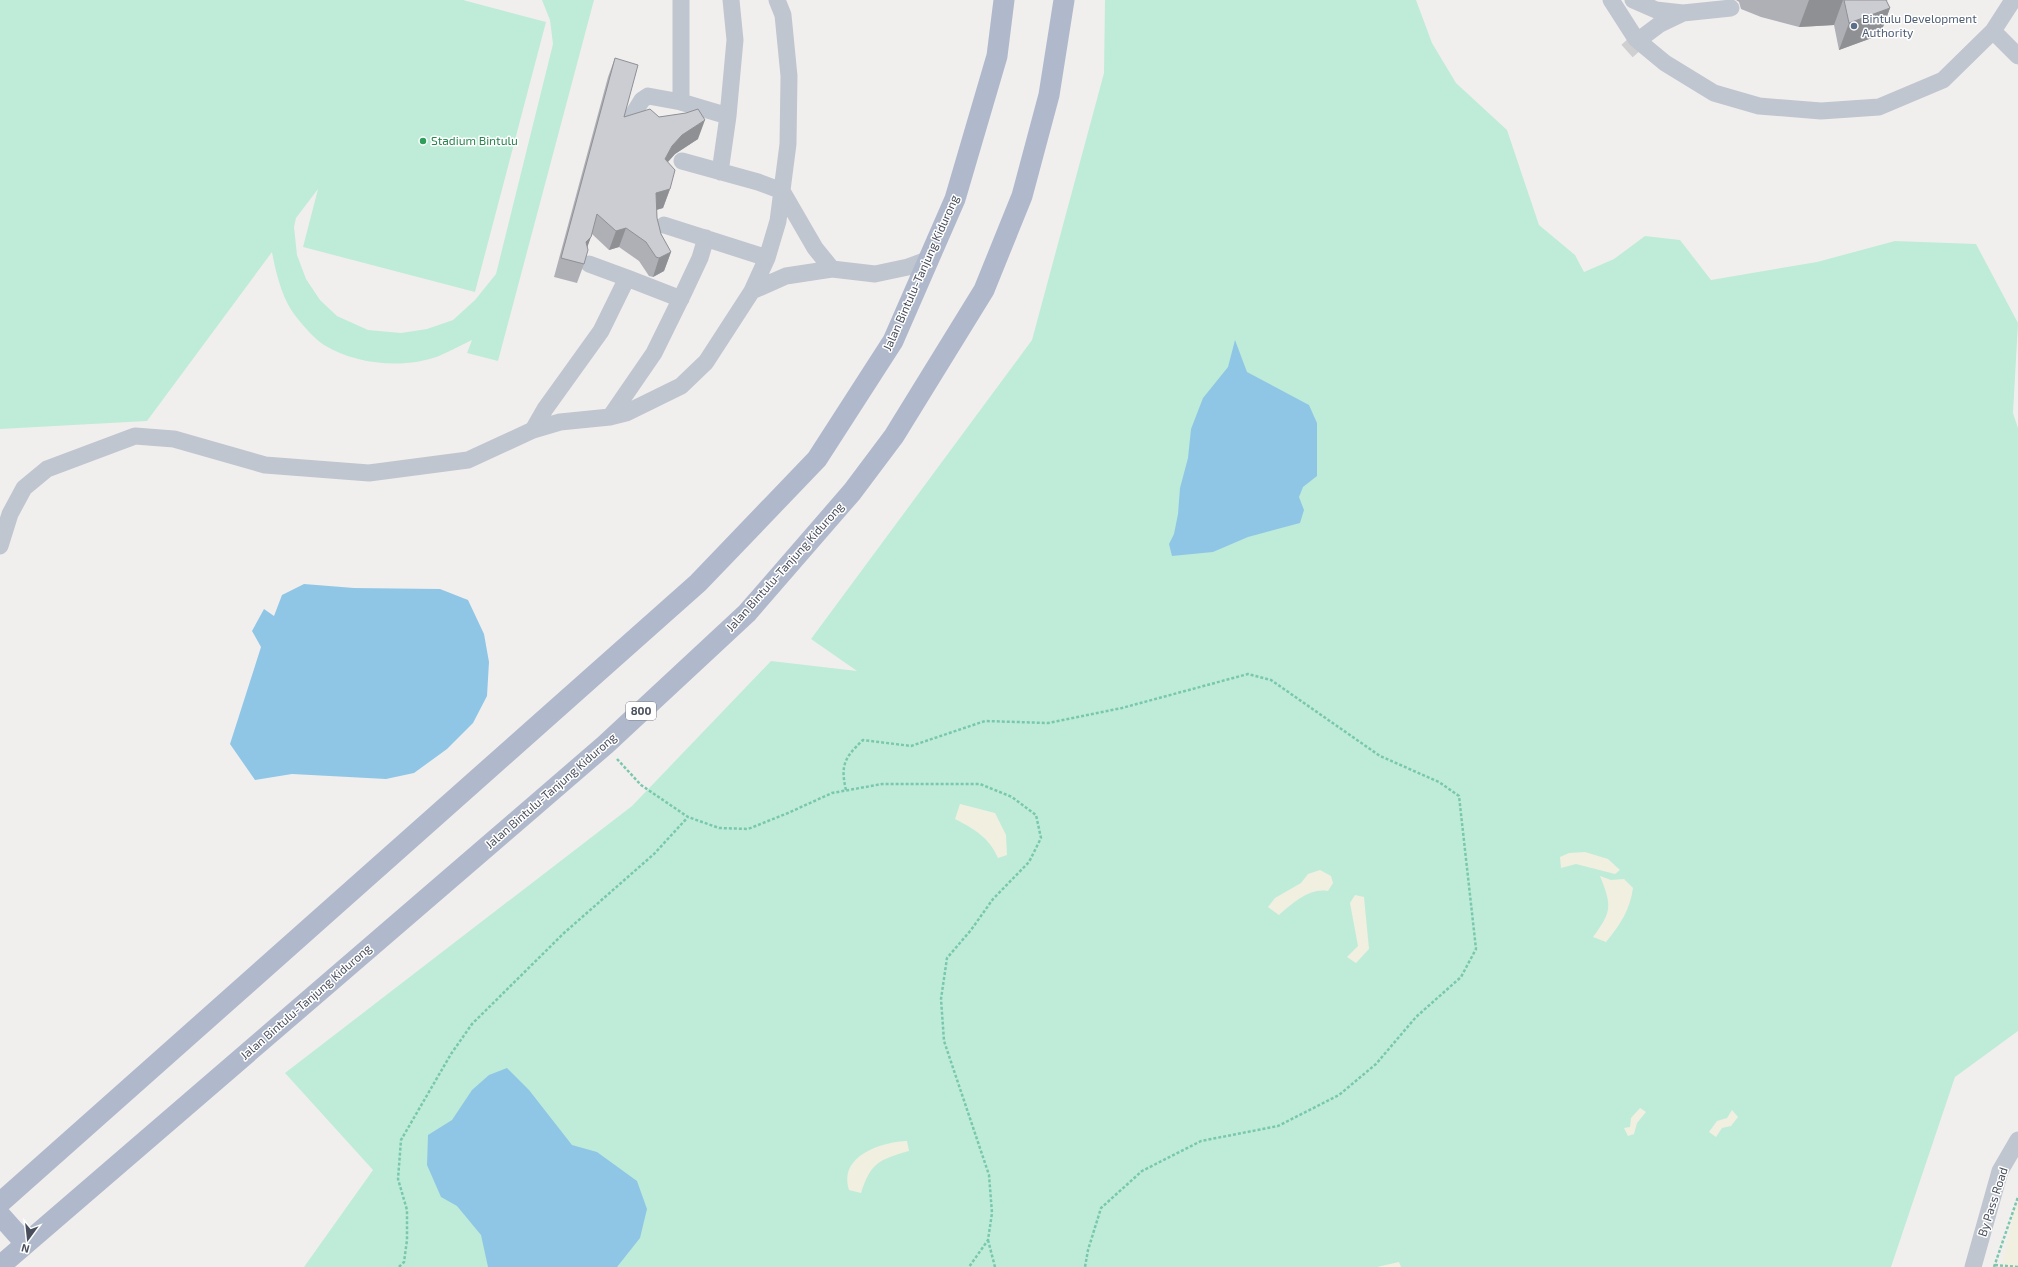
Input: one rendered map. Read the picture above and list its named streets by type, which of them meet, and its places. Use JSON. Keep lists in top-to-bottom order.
{
  "streets": {
    "main road": ["Jalan Bintulu-Tanjung Kidurong", "800"],
    "street": ["By Pass Road"]
  },
  "places": ["Bintulu Development Authority", "Stadium Bintulu"],
  "north": "bottom"
}
